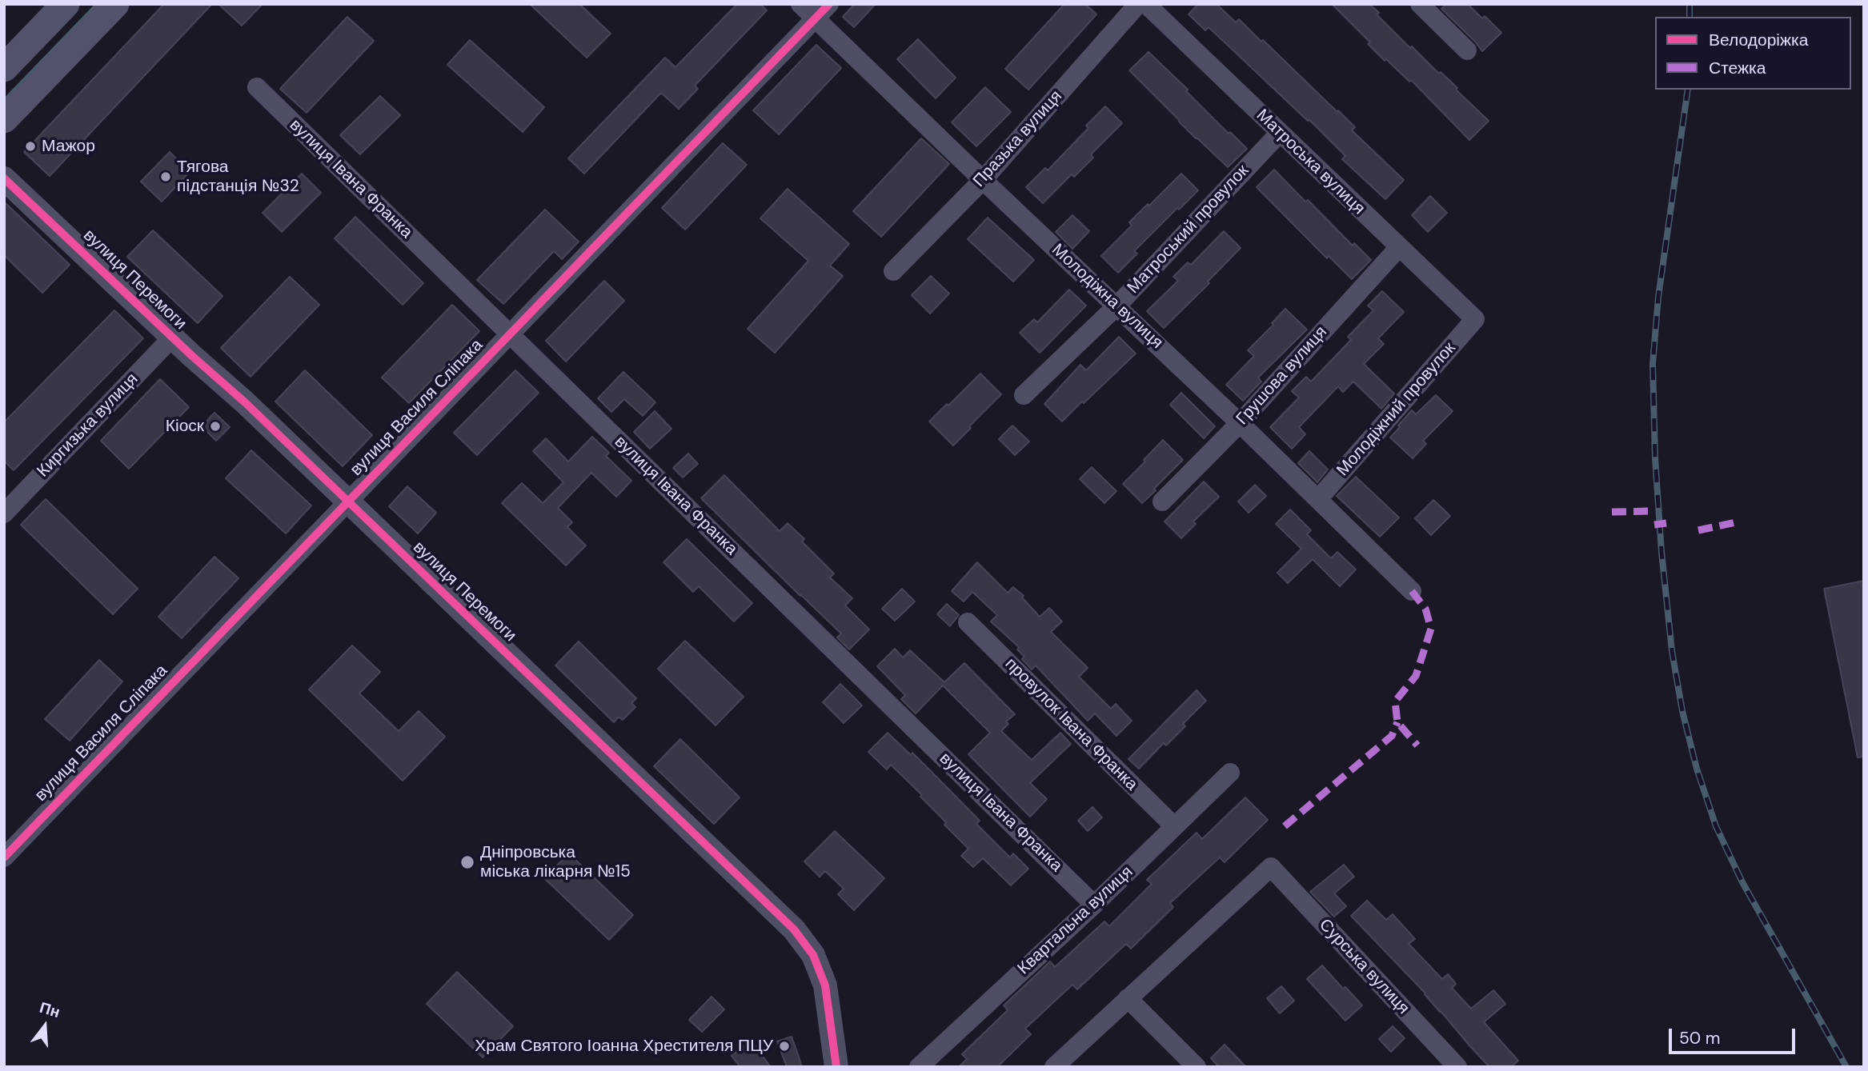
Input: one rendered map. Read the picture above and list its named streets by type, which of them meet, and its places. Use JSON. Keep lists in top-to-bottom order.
{
  "streets": {
    "street": [
      "Празька вулиця",
      "Матроська вулиця",
      "вулиця Івана Франка",
      "Матроський провулок",
      "вулиця Перемоги",
      "Молодіжна вулиця",
      "Грушова вулиця",
      "вулиця Василя Сліпака",
      "Молодіжний провулок",
      "Киргизька вулиця",
      "провулок Івана Франка",
      "Квартальна вулиця",
      "Сурська вулиця"
    ]
  },
  "crossings": [
    ["Празька вулиця", "Молодіжна вулиця"],
    ["Матроська вулиця", "Матроський провулок"],
    ["Матроська вулиця", "Грушова вулиця"],
    ["Матроська вулиця", "Молодіжний провулок"],
    ["вулиця Івана Франка", "вулиця Василя Сліпака"],
    ["вулиця Івана Франка", "Квартальна вулиця"],
    ["Матроський провулок", "Молодіжна вулиця"],
    ["вулиця Перемоги", "вулиця Василя Сліпака"],
    ["вулиця Перемоги", "Киргизька вулиця"],
    ["Молодіжна вулиця", "Грушова вулиця"],
    ["Молодіжна вулиця", "вулиця Василя Сліпака"],
    ["Молодіжна вулиця", "Молодіжний провулок"],
    ["провулок Івана Франка", "Квартальна вулиця"]
  ],
  "places": [
    "Мажор",
    "Тягова пiдстанцiя №32",
    "Кіоск",
    "Дніпровська міська лікарня №15",
    "Храм Святого Іоанна Хрестителя ПЦУ"
  ],
  "legend": ["Велодоріжка", "Стежка"],
  "scale_bar": "50 m",
  "north": "top"
}
